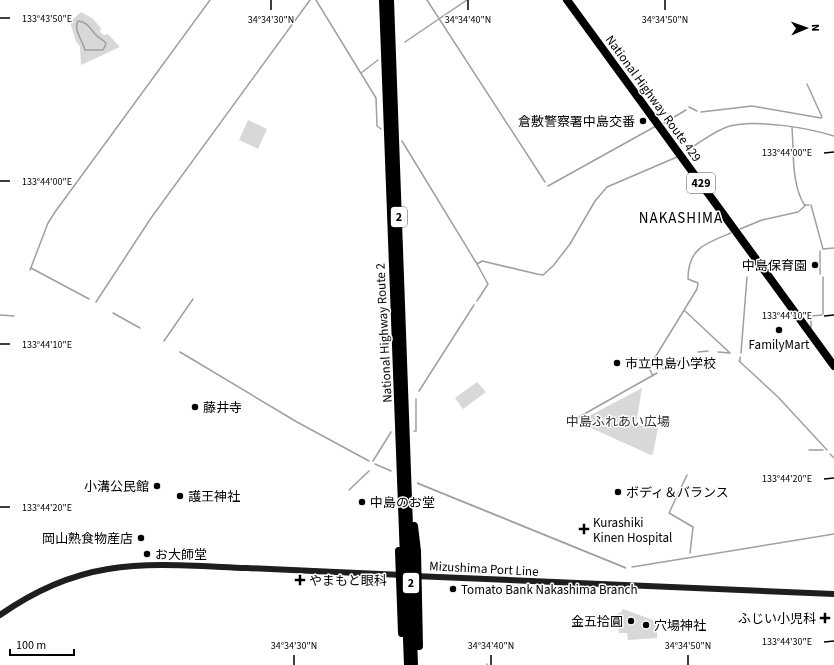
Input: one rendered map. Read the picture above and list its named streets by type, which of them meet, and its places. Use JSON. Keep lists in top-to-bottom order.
{
  "streets": {
    "highway": [
      "National Highway Route 429",
      "429",
      "2",
      "National Highway Route 2"
    ],
    "main road": ["Mizushima Port Line"]
  },
  "districts": ["NAKASHIMA"],
  "parks": ["中島ふれあい広場"],
  "places": {
    "other": [
      "倉敷警察署中島交番",
      "中島保育園",
      "FamilyMart",
      "市立中島小学校",
      "藤井寺",
      "小溝公民館",
      "ボディ＆バランス",
      "護王神社",
      "中島のお堂",
      "岡山熟食物産店",
      "お大師堂",
      "Tomato Bank Nakashima Branch",
      "金五拾圓",
      "穴場神社"
    ],
    "health": ["Kurashiki Kinen Hospital", "やまもと眼科", "ふじい小児科"]
  },
  "scale_bar": "100 m",
  "north": "right",
  "coordinates": [
    "133°43'50\"E",
    "34°34'30\"N",
    "34°34'40\"N",
    "34°34'50\"N",
    "133°44'00\"E",
    "133°44'10\"E",
    "133°44'20\"E",
    "133°44'30\"E"
  ]
}
